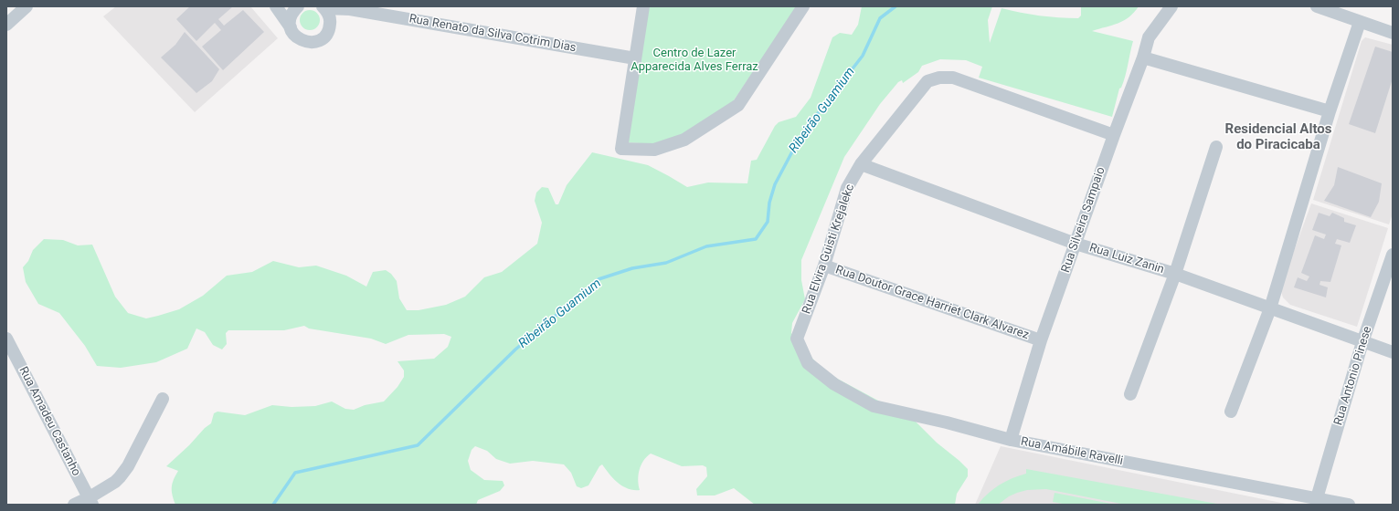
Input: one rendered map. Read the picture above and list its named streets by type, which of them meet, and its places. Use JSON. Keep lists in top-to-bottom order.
{
  "streets": {
    "street": [
      "Rua Renato da Silva Cotrim Dias",
      "Rua Silveira Sampaio",
      "Rua Elvira Guisti Krejalekc",
      "Rua Luiz Zanin",
      "Rua Doutor Grace Harriet Clark Alvarez",
      "Rua Antonio Pinese",
      "Rua Amadeu Castanho",
      "Rua Amábile Ravelli"
    ]
  },
  "crossings": [
    ["Rua Silveira Sampaio", "Rua Elvira Guisti Krejalekc"],
    ["Rua Silveira Sampaio", "Rua Luiz Zanin"],
    ["Rua Silveira Sampaio", "Rua Doutor Grace Harriet Clark Alvarez"],
    ["Rua Silveira Sampaio", "Rua Amábile Ravelli"],
    ["Rua Elvira Guisti Krejalekc", "Rua Luiz Zanin"],
    ["Rua Elvira Guisti Krejalekc", "Rua Doutor Grace Harriet Clark Alvarez"],
    ["Rua Elvira Guisti Krejalekc", "Rua Amábile Ravelli"],
    ["Rua Luiz Zanin", "Rua Antonio Pinese"],
    ["Rua Antonio Pinese", "Rua Amábile Ravelli"]
  ],
  "districts": ["Residencial Altos do Piracicaba"],
  "water": ["Ribeirão Guamium"],
  "parks": ["Centro de Lazer Apparecida Alves Ferraz"]
}
